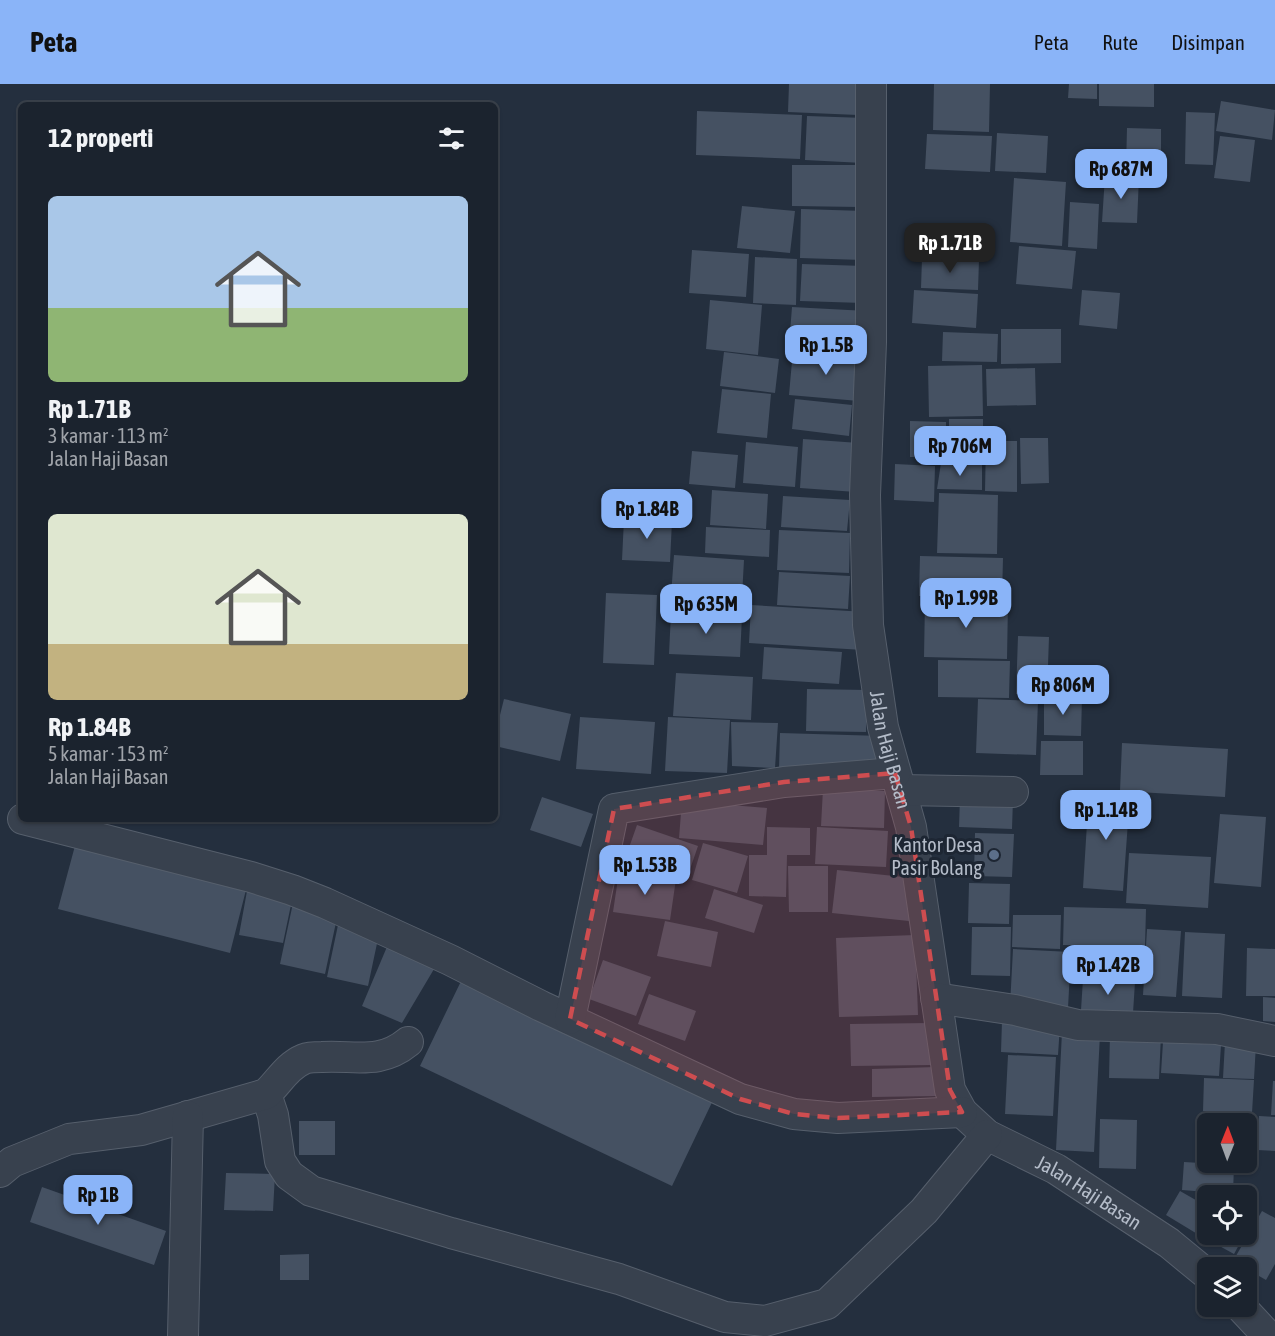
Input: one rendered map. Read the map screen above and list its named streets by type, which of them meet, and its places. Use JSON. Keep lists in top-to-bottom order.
{
  "streets": {
    "street": ["Jalan Haji Basan"]
  },
  "places": ["Kantor Desa Pasir Bolang"],
  "north": "top",
  "page": {
    "header": "Peta",
    "nav": ["Peta", "Rute", "Disimpan"],
    "heading": "12 properti",
    "price": [
      "Rp 687M",
      "Rp 1.71B",
      "Rp 1.5B",
      "Rp 706M",
      "Rp 1.84B",
      "Rp 1.99B",
      "Rp 635M",
      "Rp 806M",
      "Rp 1.14B",
      "Rp 1.53B",
      "Rp 1.42B",
      "Rp 1B"
    ],
    "list": [
      {
        "name": "Rp 1.71B",
        "note": "3 kamar · 113 m² · Jalan Haji Basan"
      },
      {
        "name": "Rp 1.84B",
        "note": "5 kamar · 153 m² · Jalan Haji Basan"
      }
    ]
  }
}
